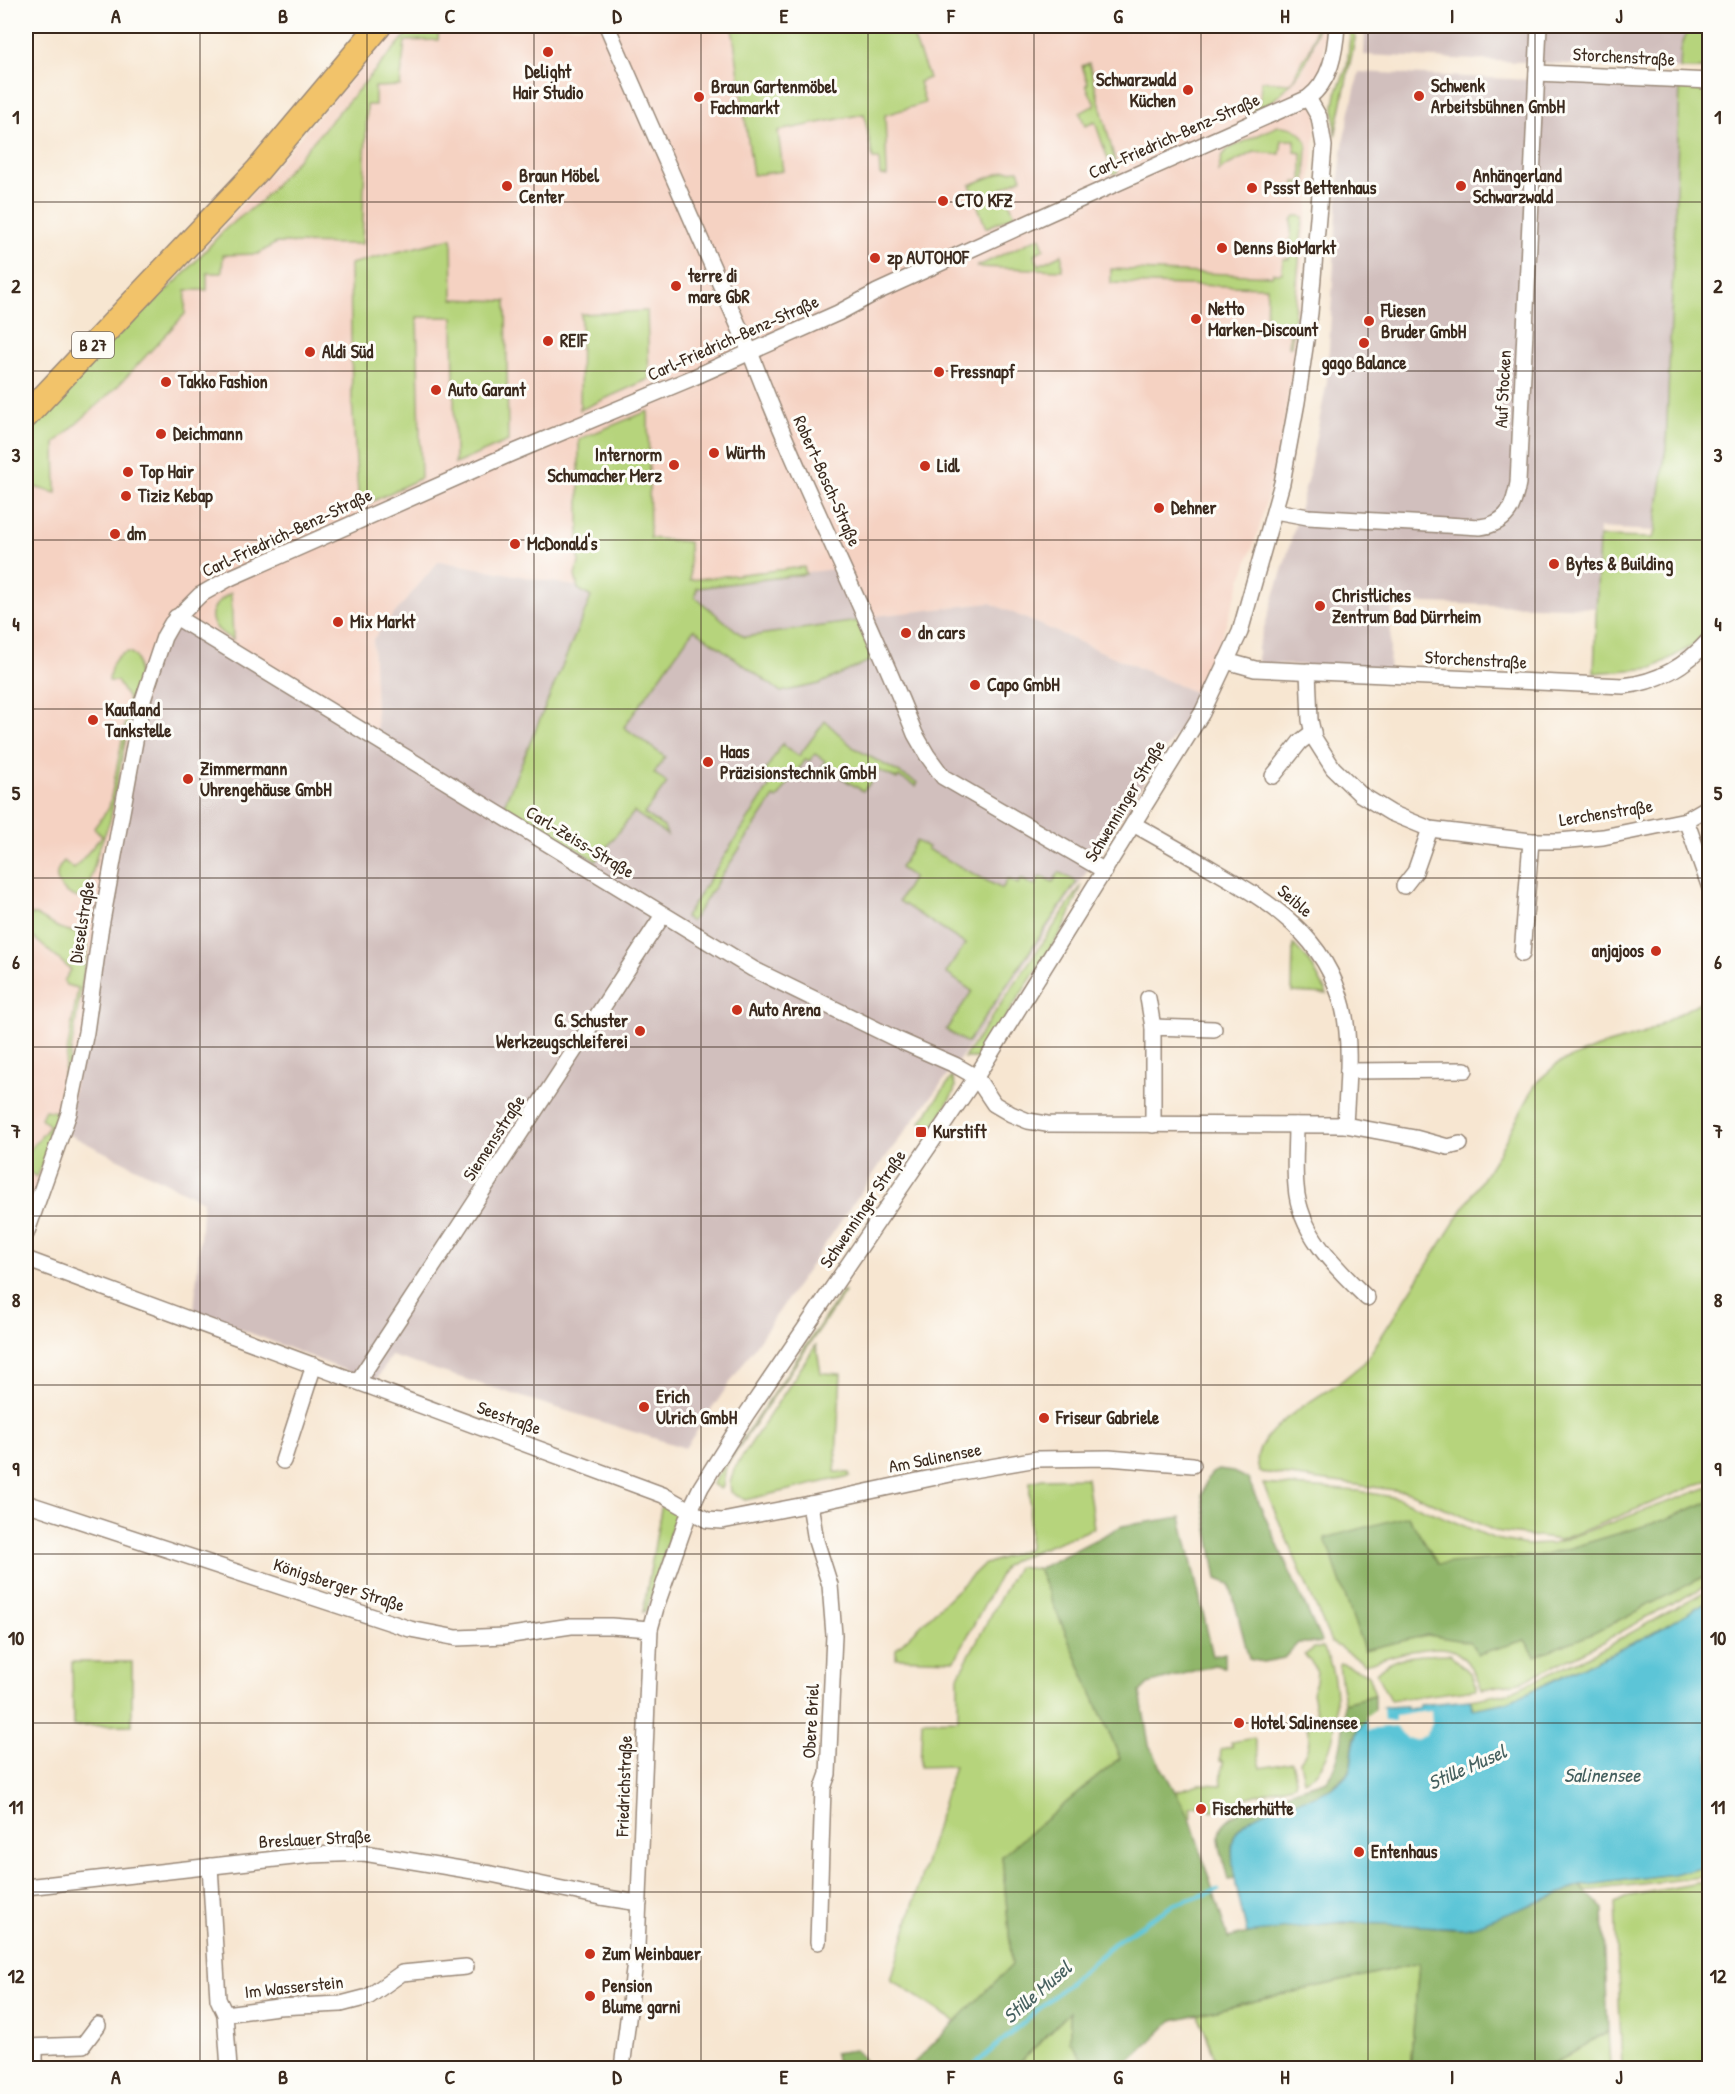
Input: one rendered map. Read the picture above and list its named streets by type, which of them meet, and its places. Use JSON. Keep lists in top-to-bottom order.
{
  "streets": {
    "main road": ["B 27"],
    "street": [
      "Storchenstraße",
      "Carl-Friedrich-Benz-Straße",
      "Auf Stocken",
      "Robert-Bosch-Straße",
      "Schwenninger Straße",
      "Lerchenstraße",
      "Carl-Zeiss-Straße",
      "Seible",
      "Dieselstraße",
      "Siemensstraße",
      "Seestraße",
      "Am Salinensee",
      "Königsberger Straße",
      "Obere Briel",
      "Friedrichstraße",
      "Breslauer Straße",
      "Im Wasserstein"
    ]
  },
  "crossings": [
    ["Storchenstraße", "Auf Stocken"],
    ["Storchenstraße", "Schwenninger Straße"],
    ["Storchenstraße", "Lerchenstraße"],
    ["Carl-Friedrich-Benz-Straße", "Robert-Bosch-Straße"],
    ["Carl-Friedrich-Benz-Straße", "Schwenninger Straße"],
    ["Carl-Friedrich-Benz-Straße", "Carl-Zeiss-Straße"],
    ["Carl-Friedrich-Benz-Straße", "Dieselstraße"],
    ["Auf Stocken", "Schwenninger Straße"],
    ["Robert-Bosch-Straße", "Schwenninger Straße"],
    ["Schwenninger Straße", "Carl-Zeiss-Straße"],
    ["Schwenninger Straße", "Seible"],
    ["Schwenninger Straße", "Seestraße"],
    ["Schwenninger Straße", "Am Salinensee"],
    ["Schwenninger Straße", "Friedrichstraße"],
    ["Carl-Zeiss-Straße", "Dieselstraße"],
    ["Carl-Zeiss-Straße", "Siemensstraße"],
    ["Siemensstraße", "Seestraße"],
    ["Seestraße", "Am Salinensee"],
    ["Seestraße", "Friedrichstraße"],
    ["Am Salinensee", "Obere Briel"],
    ["Am Salinensee", "Friedrichstraße"],
    ["Königsberger Straße", "Friedrichstraße"],
    ["Friedrichstraße", "Breslauer Straße"],
    ["Breslauer Straße", "Im Wasserstein"]
  ],
  "water": ["Stille Musel", "Salinensee"],
  "places": {
    "other": [
      "Delight Hair Studio",
      "Schwarzwald Küchen",
      "Schwenk Arbeitsbühnen GmbH",
      "Braun Gartenmöbel Fachmarkt",
      "Braun Möbel Center",
      "Anhängerland Schwarzwald",
      "Pssst Bettenhaus",
      "CTO KFZ",
      "Denns BioMarkt",
      "zp AUTOHOF",
      "terre di mare GbR",
      "Netto Marken-Discount",
      "Fliesen Bruder GmbH",
      "REIF",
      "gago Balance",
      "Aldi Süd",
      "Fressnapf",
      "Takko Fashion",
      "Auto Garant",
      "Deichmann",
      "Würth",
      "Internorm Schumacher Merz",
      "Lidl",
      "Top Hair",
      "Tiziz Kebap",
      "Dehner",
      "dm",
      "McDonald's",
      "Bytes & Building",
      "Christliches Zentrum Bad Dürrheim",
      "Mix Markt",
      "dn cars",
      "Capo GmbH",
      "Kaufland Tankstelle",
      "Haas Präzisionstechnik GmbH",
      "Zimmermann Uhrengehäuse GmbH",
      "anjajoos",
      "Auto Arena",
      "G. Schuster Werkzeugschleiferei",
      "Erich Ulrich GmbH",
      "Friseur Gabriele",
      "Hotel Salinensee",
      "Fischerhütte",
      "Entenhaus",
      "Zum Weinbauer",
      "Pension Blume garni"
    ],
    "transit": ["Kurstift"]
  },
  "grid": {
    "columns": [
      "A",
      "B",
      "C",
      "D",
      "E",
      "F",
      "G",
      "H",
      "I",
      "J"
    ],
    "rows": [
      "1",
      "2",
      "3",
      "4",
      "5",
      "6",
      "7",
      "8",
      "9",
      "10",
      "11",
      "12"
    ]
  }
}
